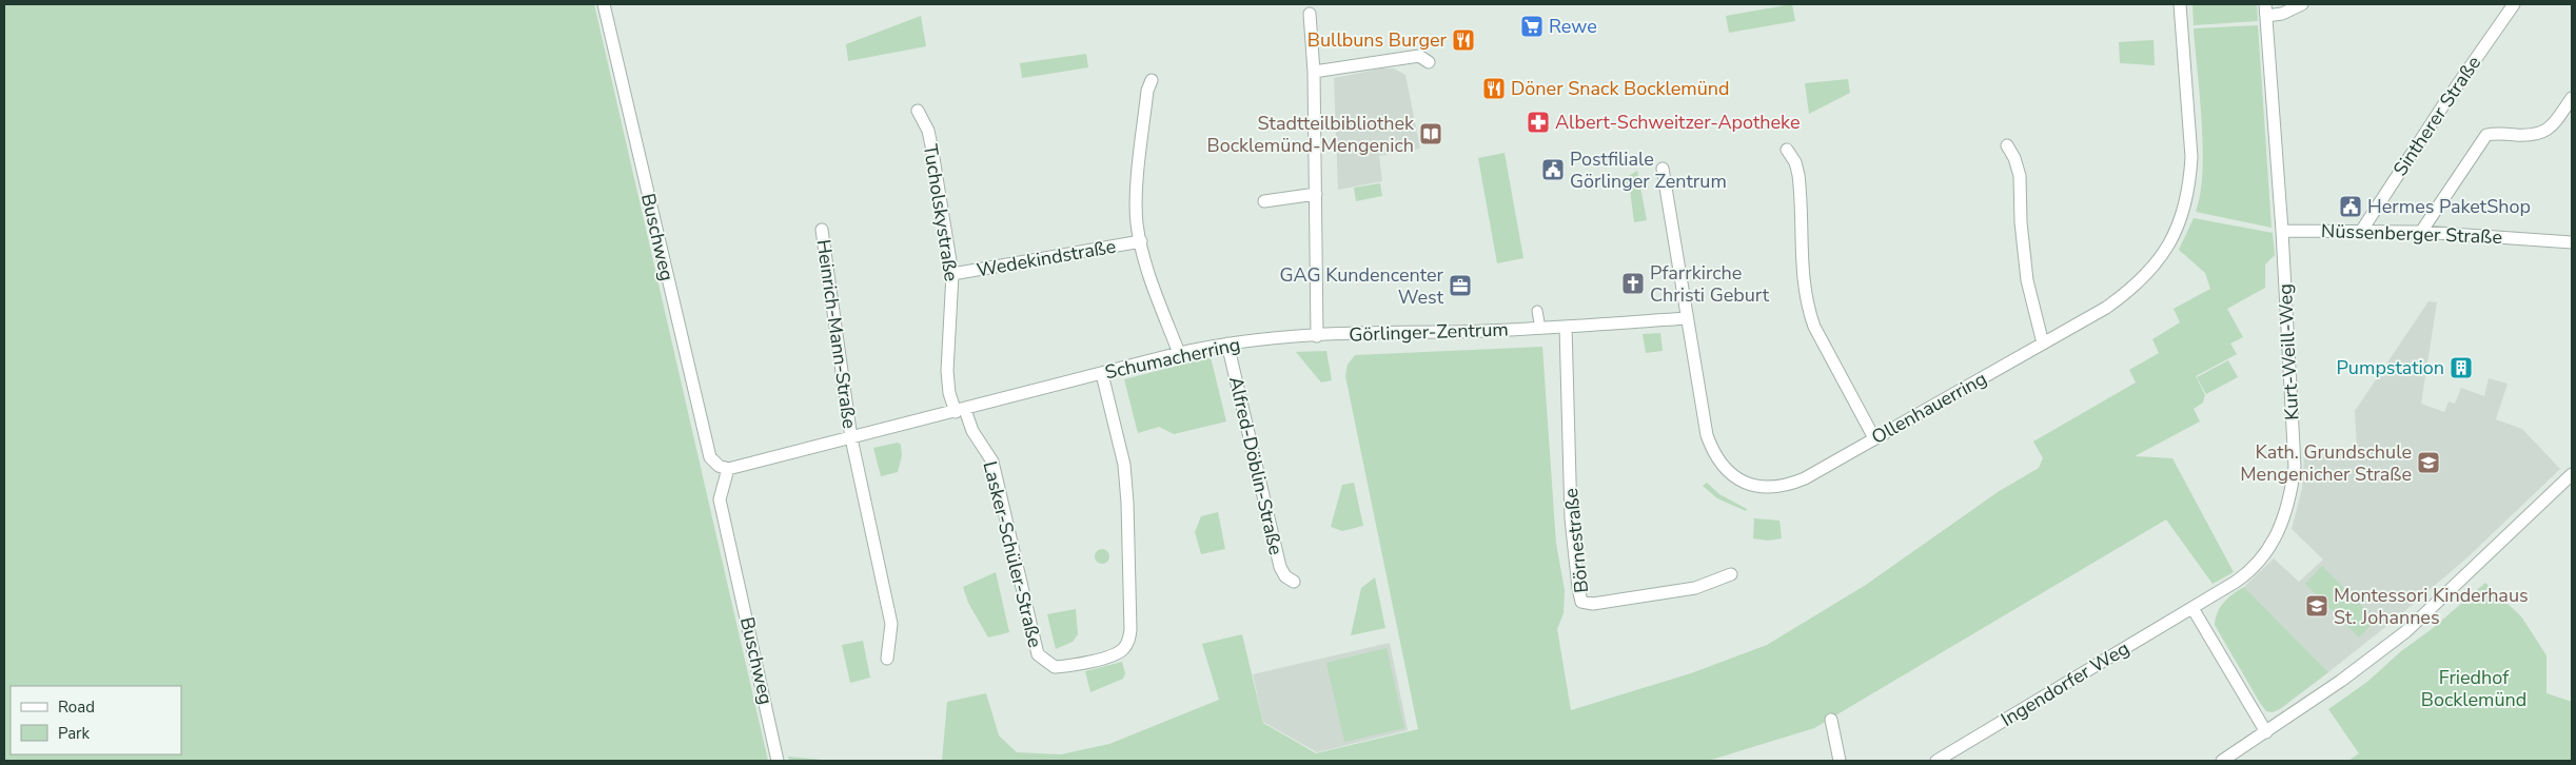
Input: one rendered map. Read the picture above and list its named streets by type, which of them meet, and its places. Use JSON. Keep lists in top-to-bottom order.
{
  "streets": {
    "street": [
      "Sintherer Straße",
      "Tucholskystraße",
      "Nüssenberger Straße",
      "Buschweg",
      "Wedekindstraße",
      "Görlinger-Zentrum",
      "Heinrich-Mann-Straße",
      "Kurt-Weill-Weg",
      "Schumacherring",
      "Ollenhauerring",
      "Alfred-Döblin-Straße",
      "Börnestraße",
      "Lasker-Schüler-Straße",
      "Ingendorfer Weg"
    ]
  },
  "crossings": [
    ["Sintherer Straße", "Nüssenberger Straße"],
    ["Tucholskystraße", "Wedekindstraße"],
    ["Tucholskystraße", "Schumacherring"],
    ["Tucholskystraße", "Lasker-Schüler-Straße"],
    ["Nüssenberger Straße", "Kurt-Weill-Weg"],
    ["Buschweg", "Schumacherring"],
    ["Görlinger-Zentrum", "Schumacherring"],
    ["Görlinger-Zentrum", "Ollenhauerring"],
    ["Görlinger-Zentrum", "Börnestraße"],
    ["Heinrich-Mann-Straße", "Schumacherring"],
    ["Kurt-Weill-Weg", "Ingendorfer Weg"],
    ["Schumacherring", "Alfred-Döblin-Straße"],
    ["Schumacherring", "Lasker-Schüler-Straße"]
  ],
  "parks": ["Friedhof Bocklemünd"],
  "places": {
    "supermarket": ["Rewe"],
    "restaurant": ["Bullbuns Burger", "Döner Snack Bocklemünd"],
    "pharmacy": ["Albert-Schweitzer-Apotheke"],
    "library": ["Stadtteilbibliothek Bocklemünd-Mengenich"],
    "public building": ["Postfiliale Görlinger Zentrum", "Hermes PaketShop"],
    "church": ["Pfarrkirche Christi Geburt"],
    "office": ["GAG Kundencenter West"],
    "building": ["Pumpstation"],
    "school or university": ["Kath. Grundschule Mengenicher Straße", "Montessori Kinderhaus St. Johannes"]
  },
  "legend": ["Road", "Park"]
}
